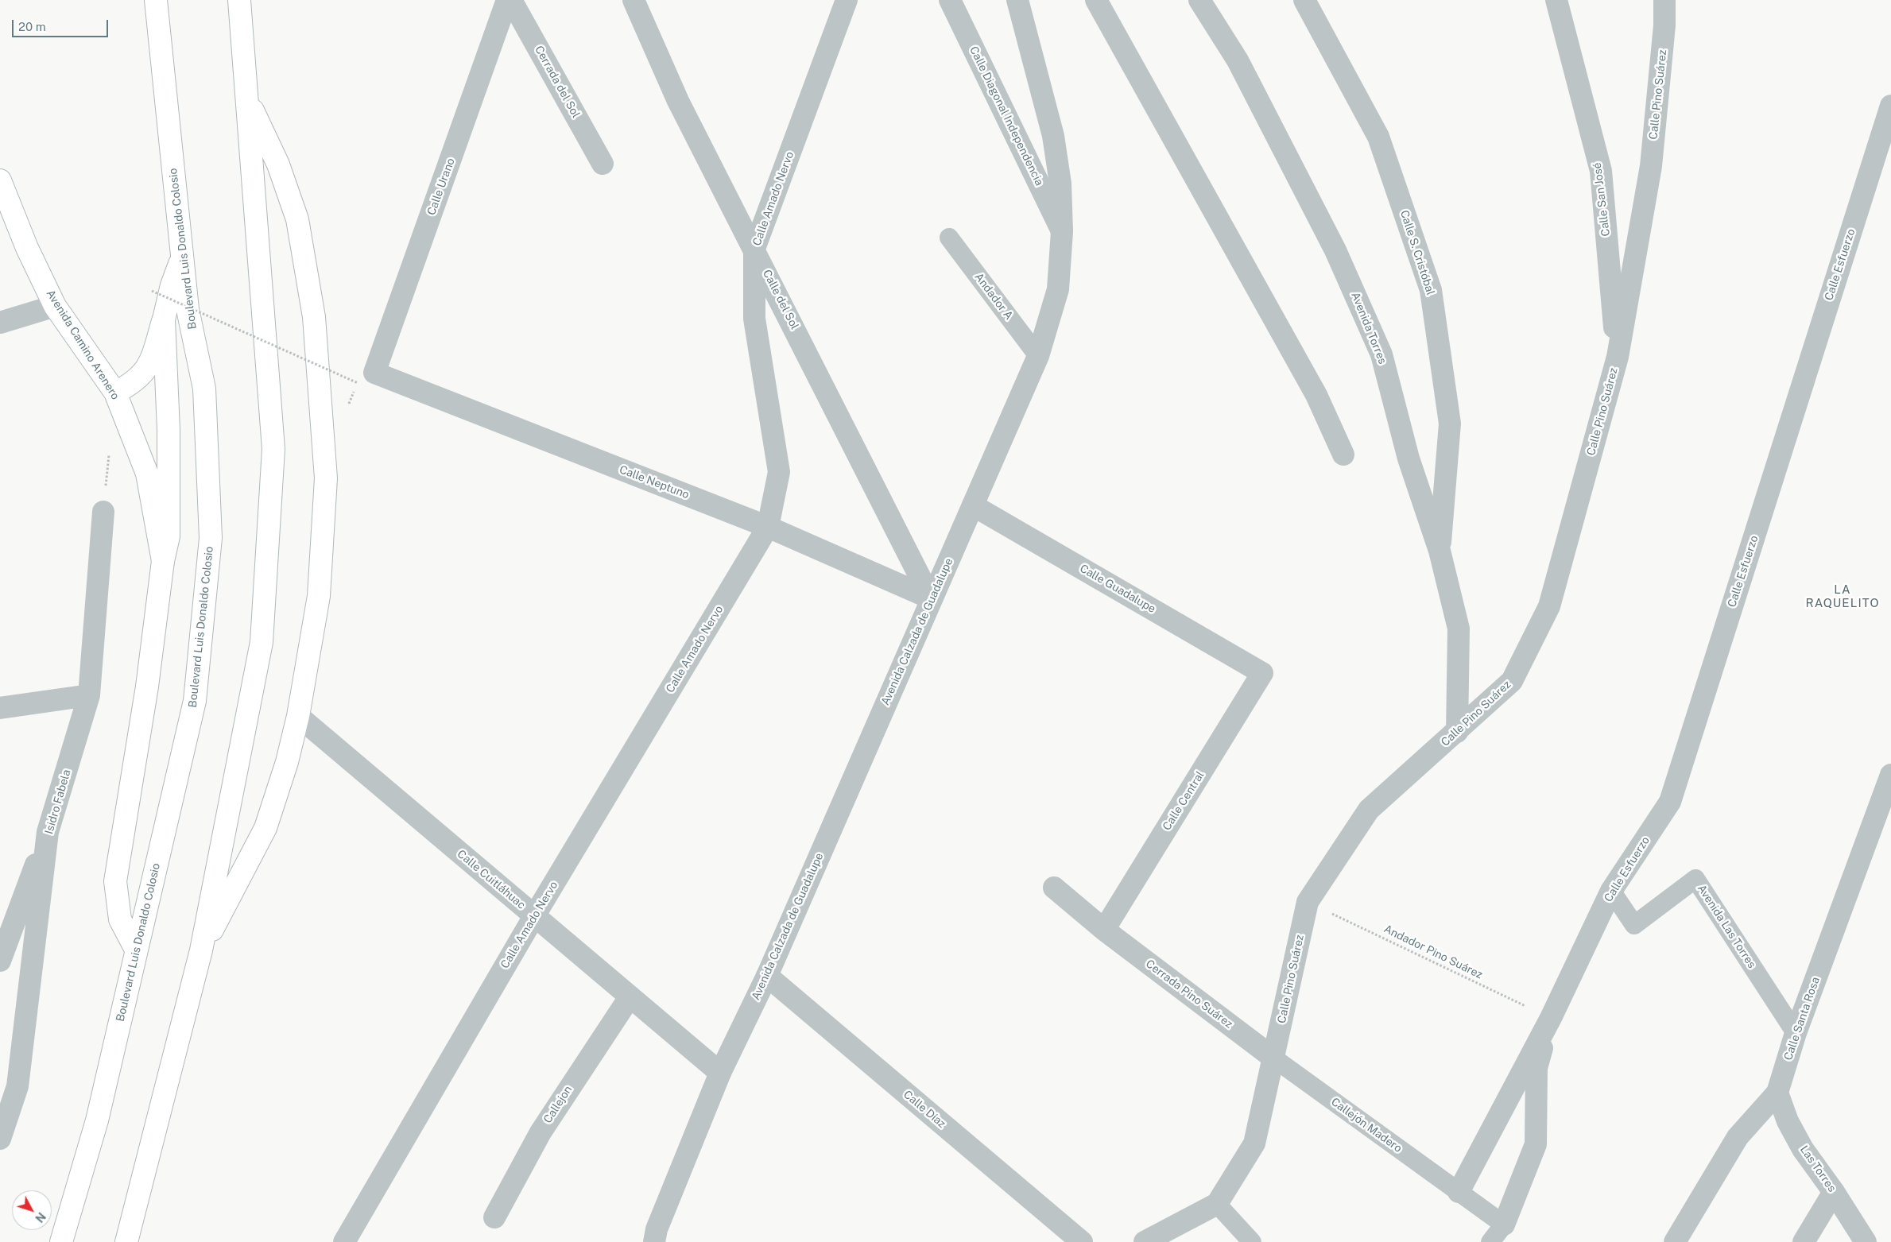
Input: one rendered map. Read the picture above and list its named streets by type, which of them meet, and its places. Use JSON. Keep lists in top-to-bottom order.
{
  "streets": {
    "main road": ["Boulevard Luis Donaldo Colosio", "Avenida Camino Arenero"],
    "street": [
      "Cerrada del Sol",
      "Calle Pino Suárez",
      "Calle Diagonal Independencia",
      "Calle Urano",
      "Calle Amado Nervo",
      "Calle San José",
      "Calle S. Cristóbal",
      "Calle Esfuerzo",
      "Andador A",
      "Calle del Sol",
      "Avenida Torres",
      "Calle Neptuno",
      "Calle Guadalupe",
      "Avenida Calzada de Guadalupe",
      "Calle Central",
      "Isidro Fabela",
      "Calle Cuitláhuac",
      "Avenida Las Torres",
      "Cerrada Pino Suárez",
      "Calle Santa Rosa",
      "Callejon",
      "Calle Díaz",
      "Callejón Madero",
      "Las Torres"
    ],
    "path": ["Andador Pino Suárez"]
  },
  "crossings": [
    ["Calle Pino Suárez", "Calle San José"],
    ["Calle Pino Suárez", "Avenida Torres"],
    ["Calle Pino Suárez", "Andador Pino Suárez"],
    ["Calle Pino Suárez", "Cerrada Pino Suárez"],
    ["Calle Pino Suárez", "Callejón Madero"],
    ["Calle Diagonal Independencia", "Avenida Calzada de Guadalupe"],
    ["Calle Urano", "Calle Neptuno"],
    ["Calle Amado Nervo", "Calle del Sol"],
    ["Calle Amado Nervo", "Calle Neptuno"],
    ["Calle Amado Nervo", "Calle Cuitláhuac"],
    ["Calle S. Cristóbal", "Avenida Torres"],
    ["Calle Esfuerzo", "Avenida Las Torres"],
    ["Calle Esfuerzo", "Andador Pino Suárez"],
    ["Andador A", "Avenida Calzada de Guadalupe"],
    ["Calle del Sol", "Calle Neptuno"],
    ["Calle del Sol", "Avenida Calzada de Guadalupe"],
    ["Calle Neptuno", "Avenida Calzada de Guadalupe"],
    ["Calle Guadalupe", "Avenida Calzada de Guadalupe"],
    ["Calle Guadalupe", "Calle Central"],
    ["Avenida Calzada de Guadalupe", "Calle Cuitláhuac"],
    ["Avenida Calzada de Guadalupe", "Calle Díaz"],
    ["Calle Central", "Cerrada Pino Suárez"],
    ["Calle Cuitláhuac", "Callejon"],
    ["Avenida Las Torres", "Calle Santa Rosa"],
    ["Cerrada Pino Suárez", "Callejón Madero"],
    ["Calle Santa Rosa", "Las Torres"]
  ],
  "districts": ["LA RAQUELITO"],
  "scale_bar": "20 m",
  "north": "bottom right"
}
